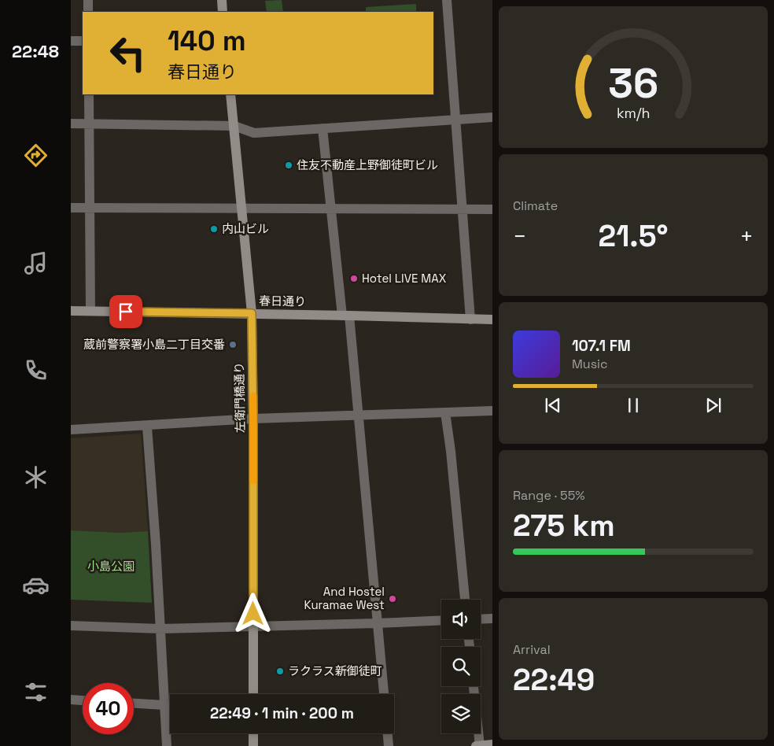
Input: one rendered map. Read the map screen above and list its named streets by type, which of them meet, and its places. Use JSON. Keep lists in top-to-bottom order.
{
  "streets": {
    "street": ["春日通り", "左衛門橋通り"]
  },
  "crossings": [
    ["春日通り", "左衛門橋通り"]
  ],
  "parks": ["小島公園"],
  "places": [
    "住友不動産上野御徒町ビル",
    "内山ビル",
    "Hotel LIVE MAX",
    "蔵前警察署小島二丁目交番",
    "And Hostel Kuramae West",
    "ラクラス新御徒町"
  ],
  "page": {
    "tabs": "22:48",
    "turn": ["140 m", "春日通り"],
    "tile": [
      "Climate",
      ["Range · 55%", "275 km"],
      ["Arrival", "22:49"]
    ],
    "heat": ["−", "21.5°", "+"],
    "song": ["107.1 FM", "Music"],
    "limit": "40",
    "trip": "22:49 · 1 min · 200 m",
    "gauge": ["36", "km/h"]
  }
}
